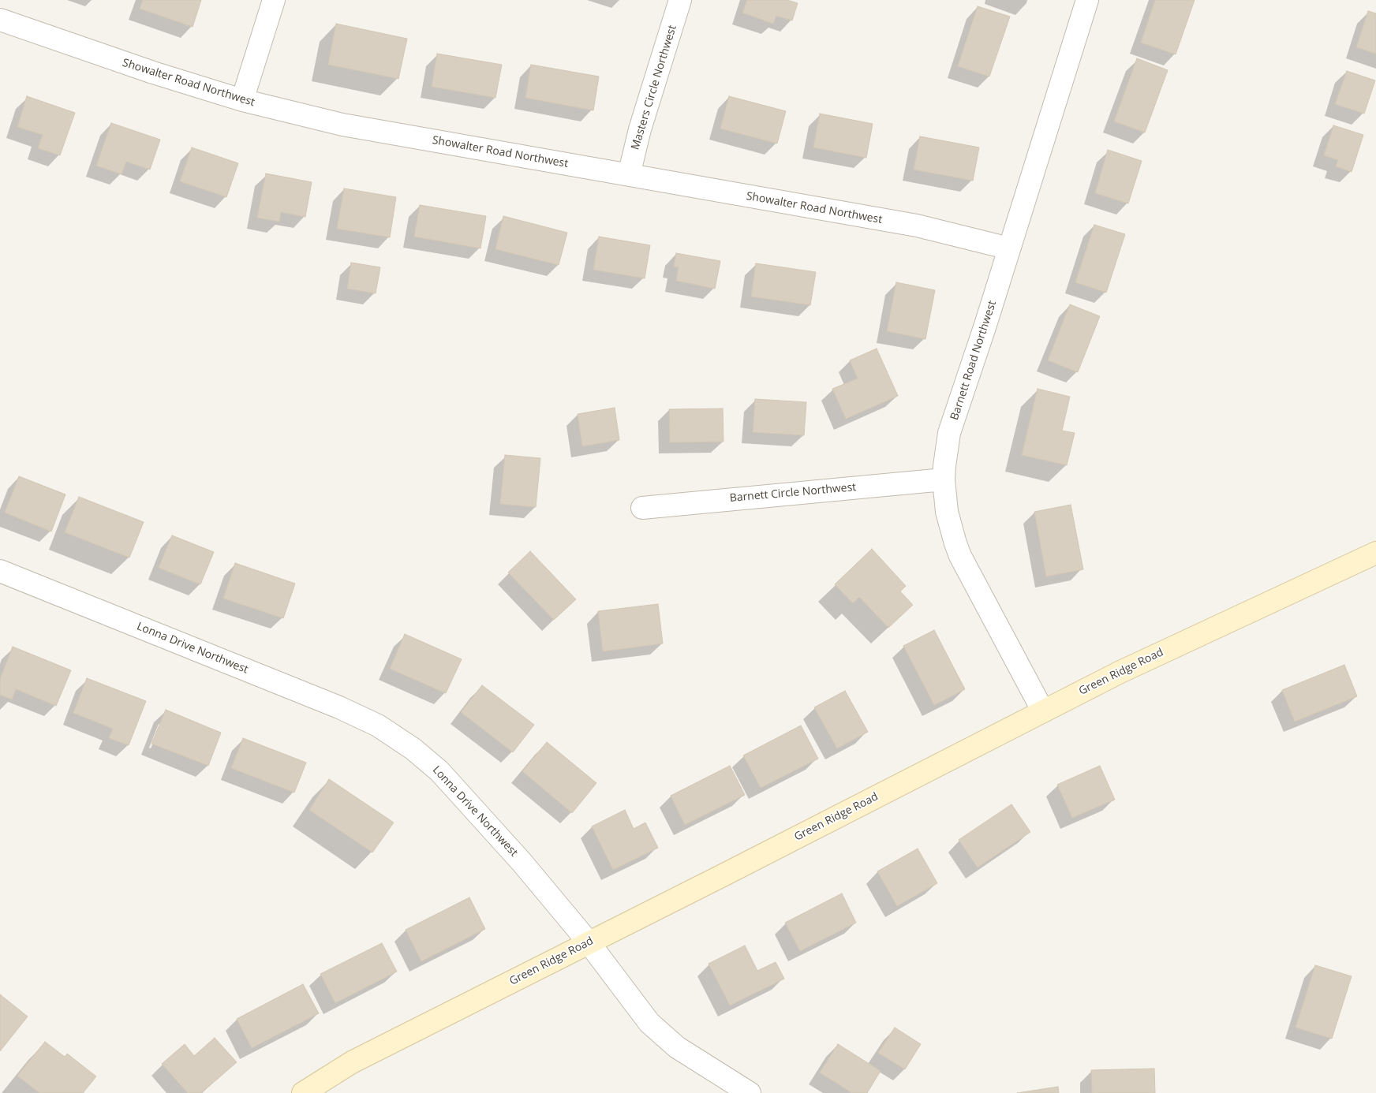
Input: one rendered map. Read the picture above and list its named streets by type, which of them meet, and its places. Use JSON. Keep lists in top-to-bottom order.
{
  "streets": {
    "street": [
      "Showalter Road Northwest",
      "Masters Circle Northwest",
      "Barnett Road Northwest",
      "Barnett Circle Northwest",
      "Lonna Drive Northwest",
      "Green Ridge Road"
    ]
  },
  "crossings": [
    ["Showalter Road Northwest", "Masters Circle Northwest"],
    ["Showalter Road Northwest", "Barnett Road Northwest"],
    ["Barnett Road Northwest", "Barnett Circle Northwest"],
    ["Barnett Road Northwest", "Green Ridge Road"],
    ["Lonna Drive Northwest", "Green Ridge Road"]
  ]
}
